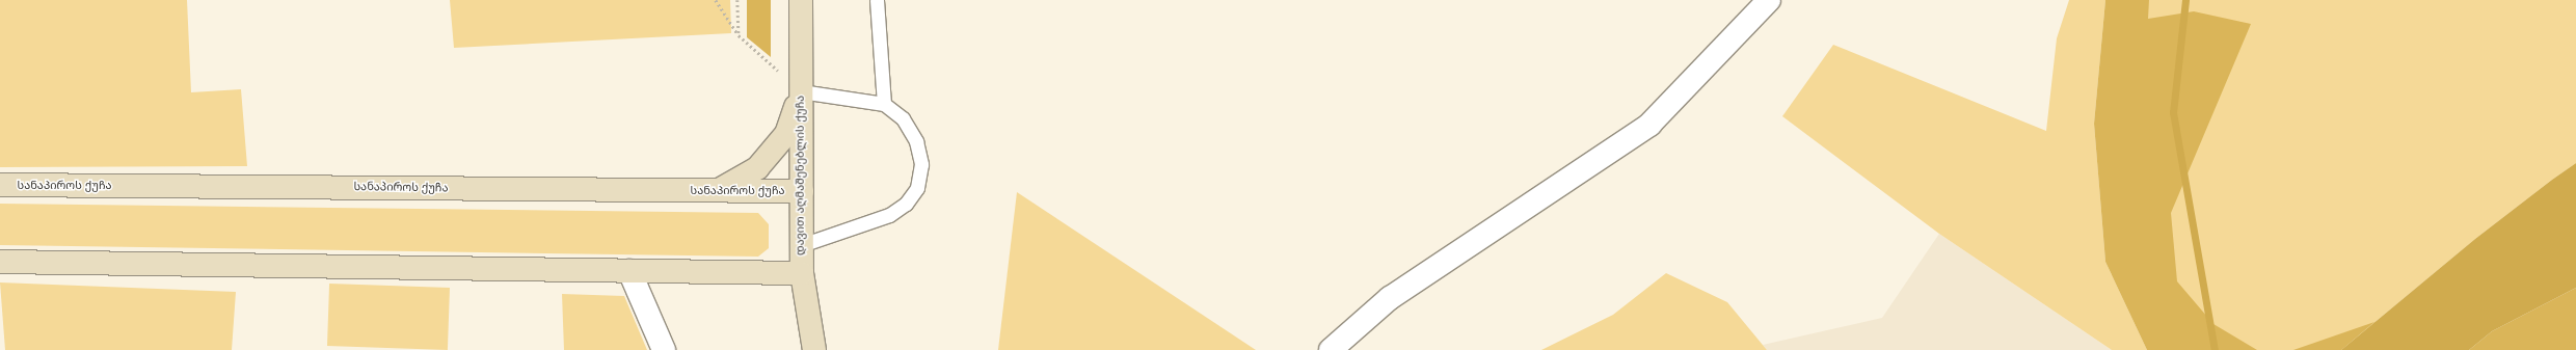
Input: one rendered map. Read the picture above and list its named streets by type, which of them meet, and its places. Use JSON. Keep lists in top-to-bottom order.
{
  "streets": {
    "main road": ["დავით აღმაშენებლის ქუჩა", "სანაპიროს ქუჩა"]
  },
  "crossings": [
    ["დავით აღმაშენებლის ქუჩა", "სანაპიროს ქუჩა"]
  ]
}
